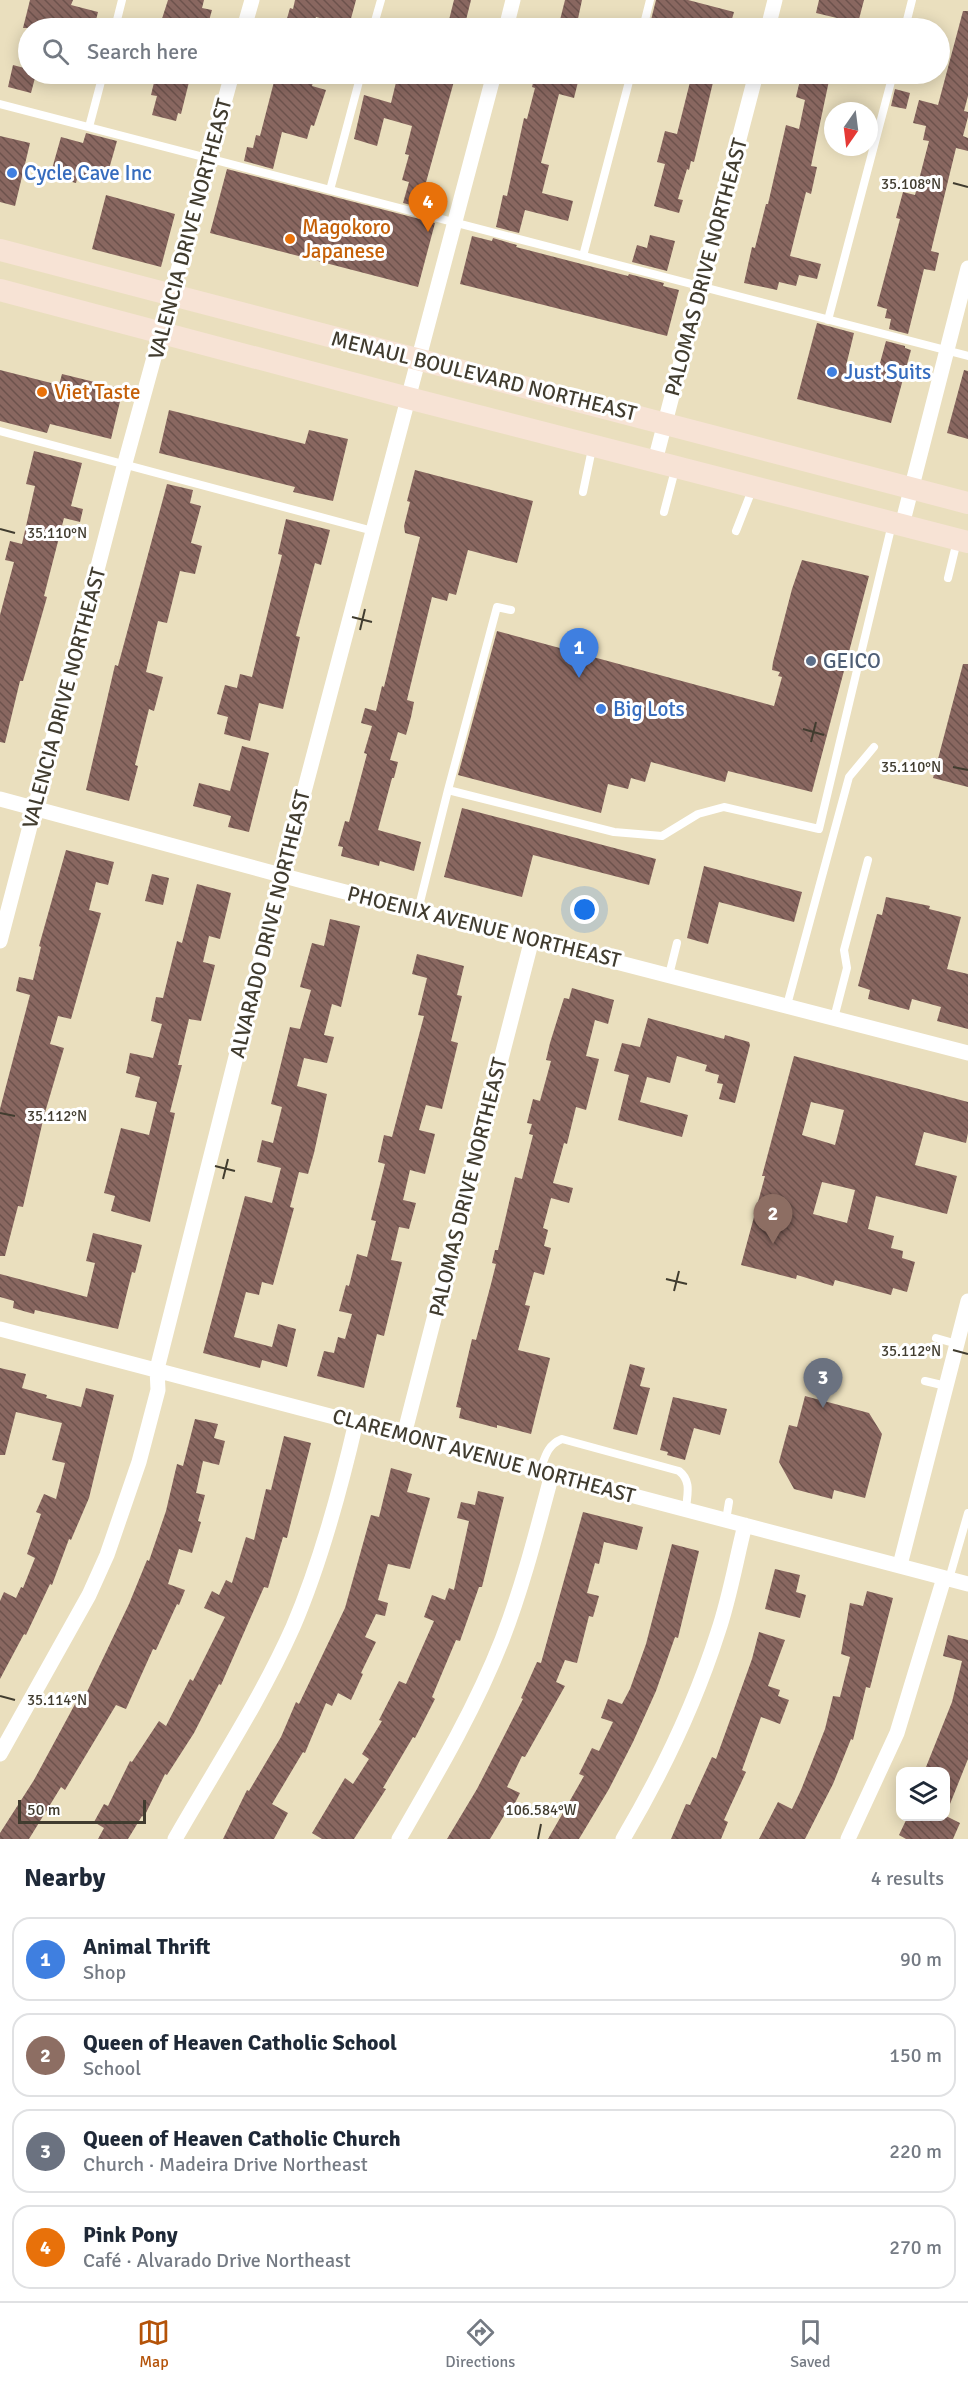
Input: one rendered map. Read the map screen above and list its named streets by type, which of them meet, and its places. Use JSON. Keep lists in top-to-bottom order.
{
  "streets": {
    "main road": ["MENAUL BOULEVARD NORTHEAST"],
    "street": [
      "VALENCIA DRIVE NORTHEAST",
      "PALOMAS DRIVE NORTHEAST",
      "ALVARADO DRIVE NORTHEAST",
      "PHOENIX AVENUE NORTHEAST",
      "CLAREMONT AVENUE NORTHEAST"
    ]
  },
  "crossings": [
    ["VALENCIA DRIVE NORTHEAST", "MENAUL BOULEVARD NORTHEAST"],
    ["VALENCIA DRIVE NORTHEAST", "PHOENIX AVENUE NORTHEAST"],
    ["PALOMAS DRIVE NORTHEAST", "MENAUL BOULEVARD NORTHEAST"],
    ["PALOMAS DRIVE NORTHEAST", "PHOENIX AVENUE NORTHEAST"],
    ["PALOMAS DRIVE NORTHEAST", "CLAREMONT AVENUE NORTHEAST"],
    ["MENAUL BOULEVARD NORTHEAST", "ALVARADO DRIVE NORTHEAST"],
    ["ALVARADO DRIVE NORTHEAST", "PHOENIX AVENUE NORTHEAST"],
    ["ALVARADO DRIVE NORTHEAST", "CLAREMONT AVENUE NORTHEAST"]
  ],
  "places": [
    "Cycle Cave Inc",
    "Magokoro Japanese",
    "Just Suits",
    "Viet Taste",
    "GEICO",
    "Big Lots"
  ],
  "scale_bar": "50 m",
  "north": "bottom",
  "page": {
    "search": "Search here",
    "pins": [
      "4",
      "1",
      "2",
      "3"
    ],
    "scale": "50 m",
    "heading": ["Nearby", "4 results"],
    "list": [
      {
        "mark": "1",
        "name": "Animal Thrift",
        "note": "Shop",
        "value": "90 m"
      },
      {
        "mark": "2",
        "name": "Queen of Heaven Catholic School",
        "note": "School",
        "value": "150 m"
      },
      {
        "mark": "3",
        "name": "Queen of Heaven Catholic Church",
        "note": "Church · Madeira Drive Northeast",
        "value": "220 m"
      },
      {
        "mark": "4",
        "name": "Pink Pony",
        "note": "Café · Alvarado Drive Northeast",
        "value": "270 m"
      }
    ],
    "nav": ["Map", "Directions", "Saved"]
  },
  "coordinates": [
    "35.108°N",
    "35.110°N",
    "35.112°N",
    "35.114°N",
    "106.584°W"
  ]
}
